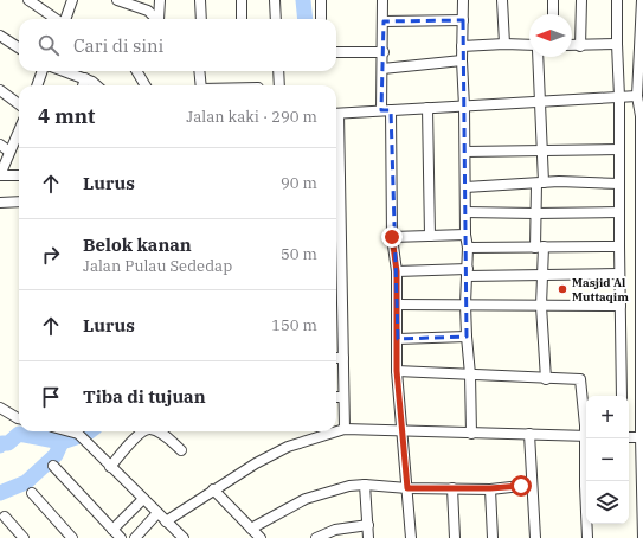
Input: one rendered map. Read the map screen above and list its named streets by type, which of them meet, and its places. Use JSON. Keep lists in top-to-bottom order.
{
  "places": ["Masjid Al Muttaqim"],
  "north": "left",
  "page": {
    "search": "Cari di sini",
    "heading": ["4 mnt", "Jalan kaki · 290 m"],
    "list": [
      ["Lurus", "90 m"],
      ["Belok kanan", "Jalan Pulau Sededap", "50 m"],
      ["Lurus", "150 m"],
      "Tiba di tujuan"
    ],
    "map_buttons": ["+", "−"]
  }
}
